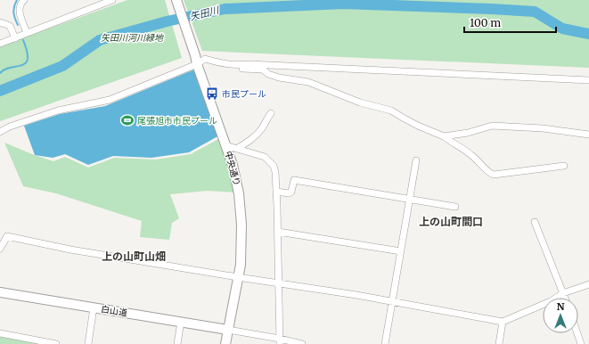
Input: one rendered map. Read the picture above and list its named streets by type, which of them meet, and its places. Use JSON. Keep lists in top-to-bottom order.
{
  "streets": {
    "street": ["中央通り", "白山道"]
  },
  "crossings": [
    ["中央通り", "白山道"]
  ],
  "districts": ["上の山町間口", "上の山町山畑"],
  "water": ["矢田川"],
  "parks": ["矢田川河川緑地"],
  "places": {
    "bus stop": ["市民プール"],
    "sports": ["尾張旭市市民プール"]
  },
  "scale_bar": "100 m",
  "north": "top"
}
